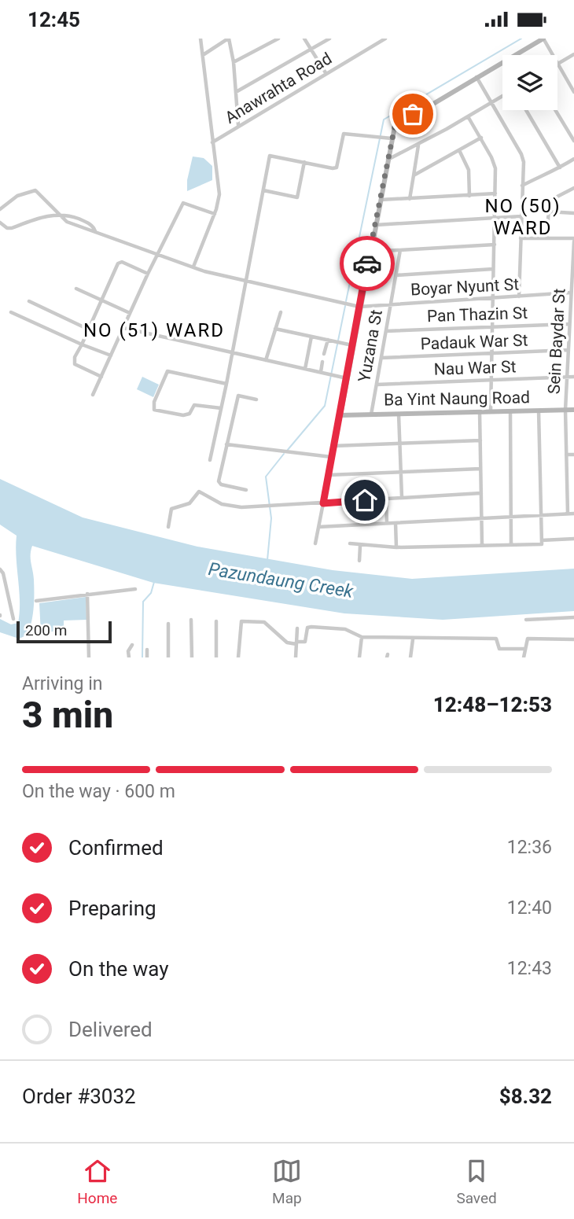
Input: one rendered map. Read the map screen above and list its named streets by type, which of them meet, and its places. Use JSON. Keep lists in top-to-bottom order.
{
  "streets": {
    "main road": ["Ba Yint Naung Road"],
    "street": [
      "Anawrahta Road",
      "Boyar Nyunt St",
      "Pan Thazin St",
      "Sein Baydar St",
      "Padauk War St",
      "Yuzana St",
      "Nau War St"
    ]
  },
  "crossings": [
    ["Boyar Nyunt St", "Sein Baydar St"],
    ["Boyar Nyunt St", "Yuzana St"],
    ["Pan Thazin St", "Sein Baydar St"],
    ["Pan Thazin St", "Yuzana St"],
    ["Sein Baydar St", "Padauk War St"],
    ["Sein Baydar St", "Nau War St"],
    ["Sein Baydar St", "Ba Yint Naung Road"],
    ["Padauk War St", "Yuzana St"],
    ["Yuzana St", "Nau War St"],
    ["Yuzana St", "Ba Yint Naung Road"]
  ],
  "districts": ["NO (50) WARD", "NO (51) WARD"],
  "water": ["Pazundaung Creek"],
  "scale_bar": "200 m",
  "page": {
    "status": "12:45",
    "scale": "200 m",
    "heading": ["3 min", "Arriving in", "12:48–12:53"],
    "panel": ["Order #3032", "$8.32"],
    "bar": "On the way · 600 m",
    "list": [
      ["Confirmed", "12:36"],
      ["Preparing", "12:40"],
      ["On the way", "12:43"],
      "Delivered"
    ],
    "tabs": ["Home", "Map", "Saved"]
  }
}
